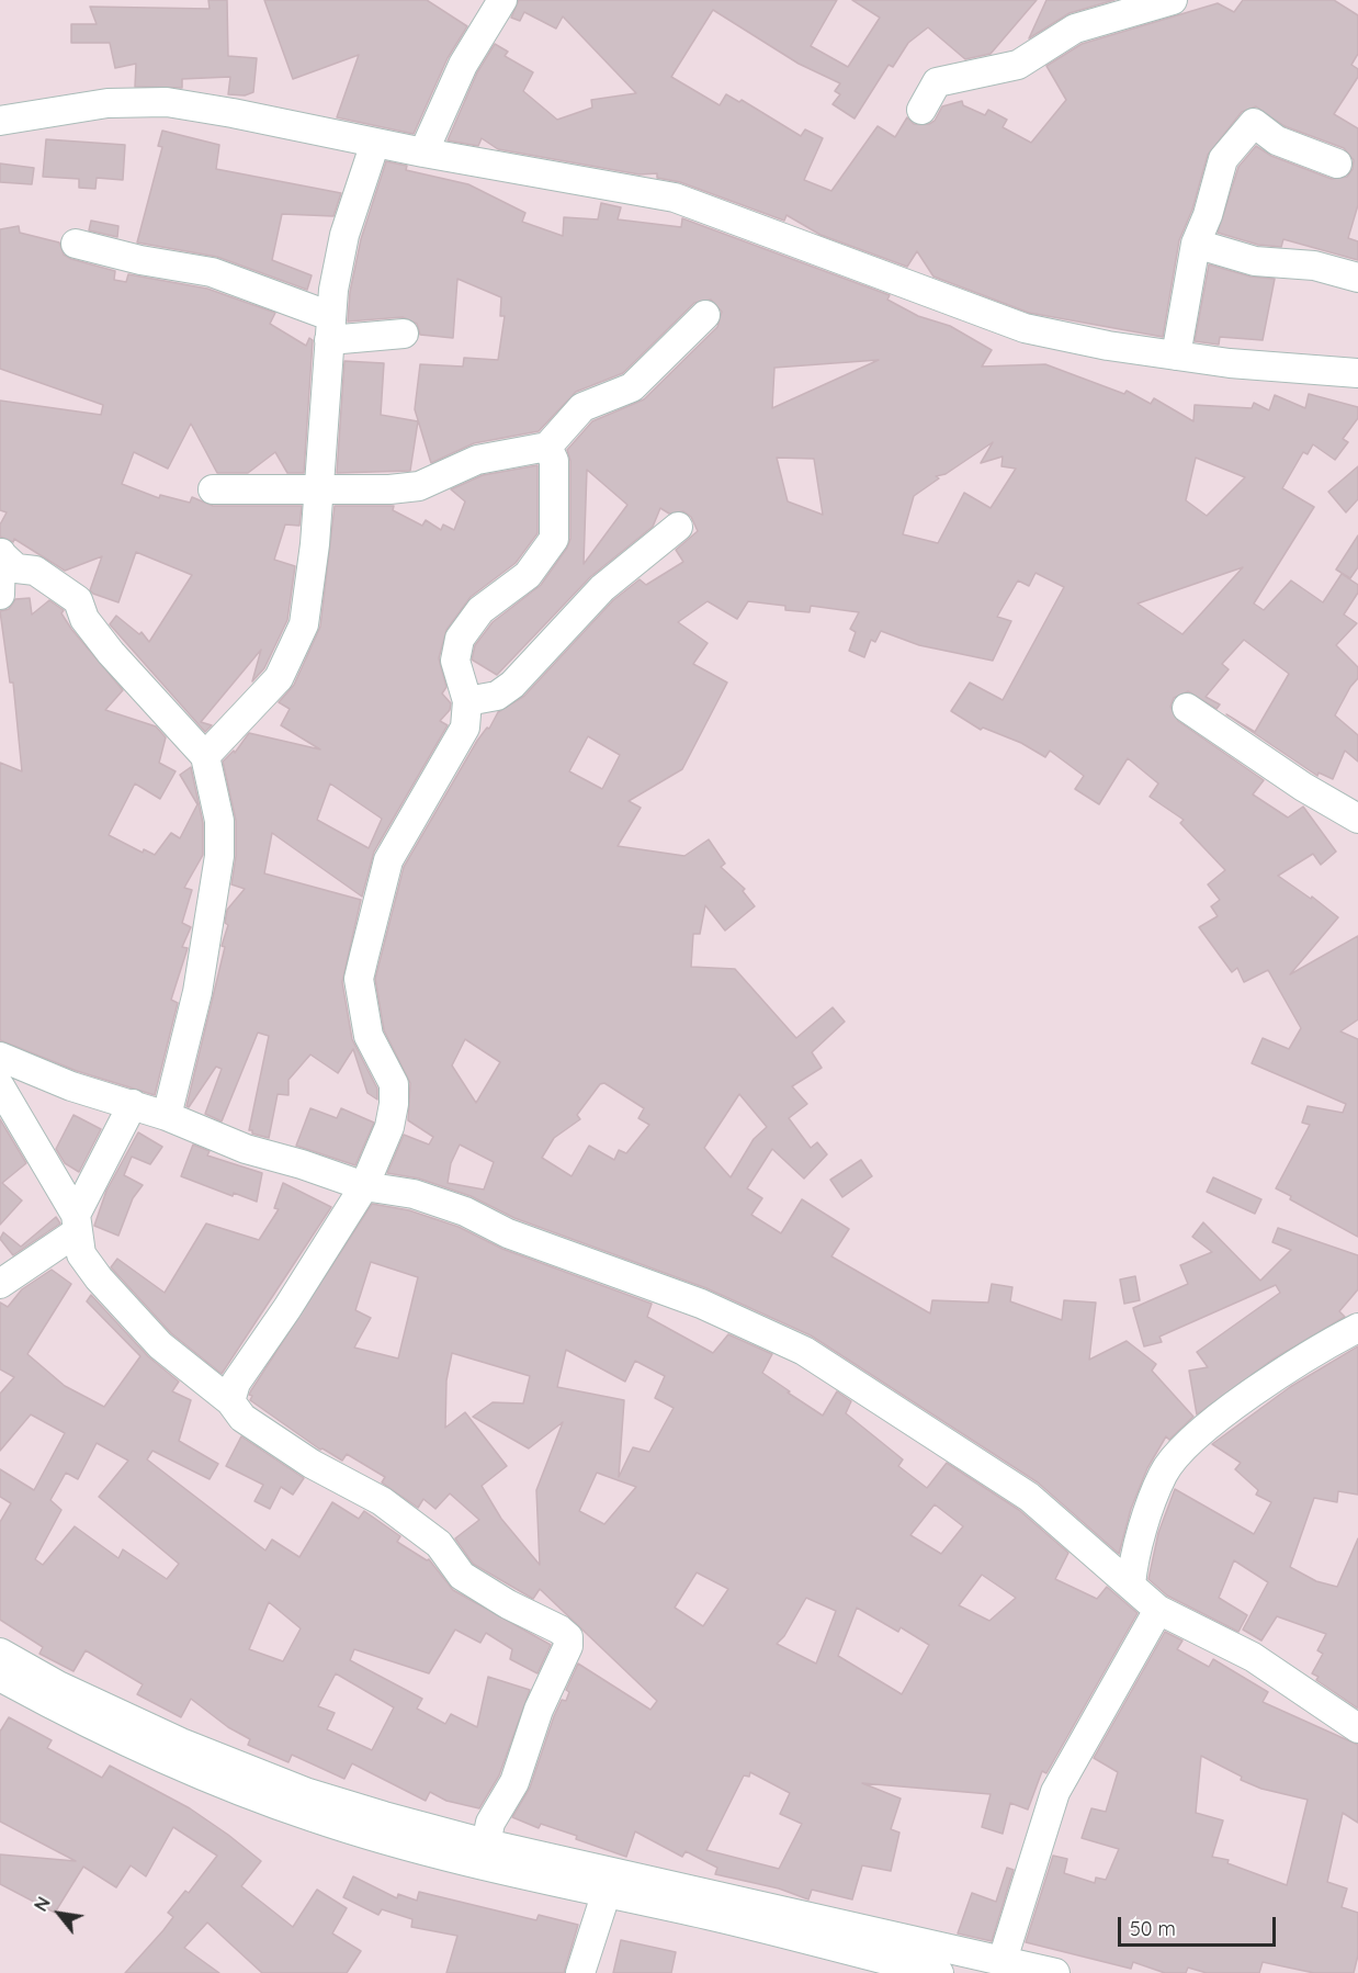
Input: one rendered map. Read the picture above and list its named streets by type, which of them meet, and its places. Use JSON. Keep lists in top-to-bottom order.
{
  "scale_bar": "50 m",
  "north": "top left"
}
